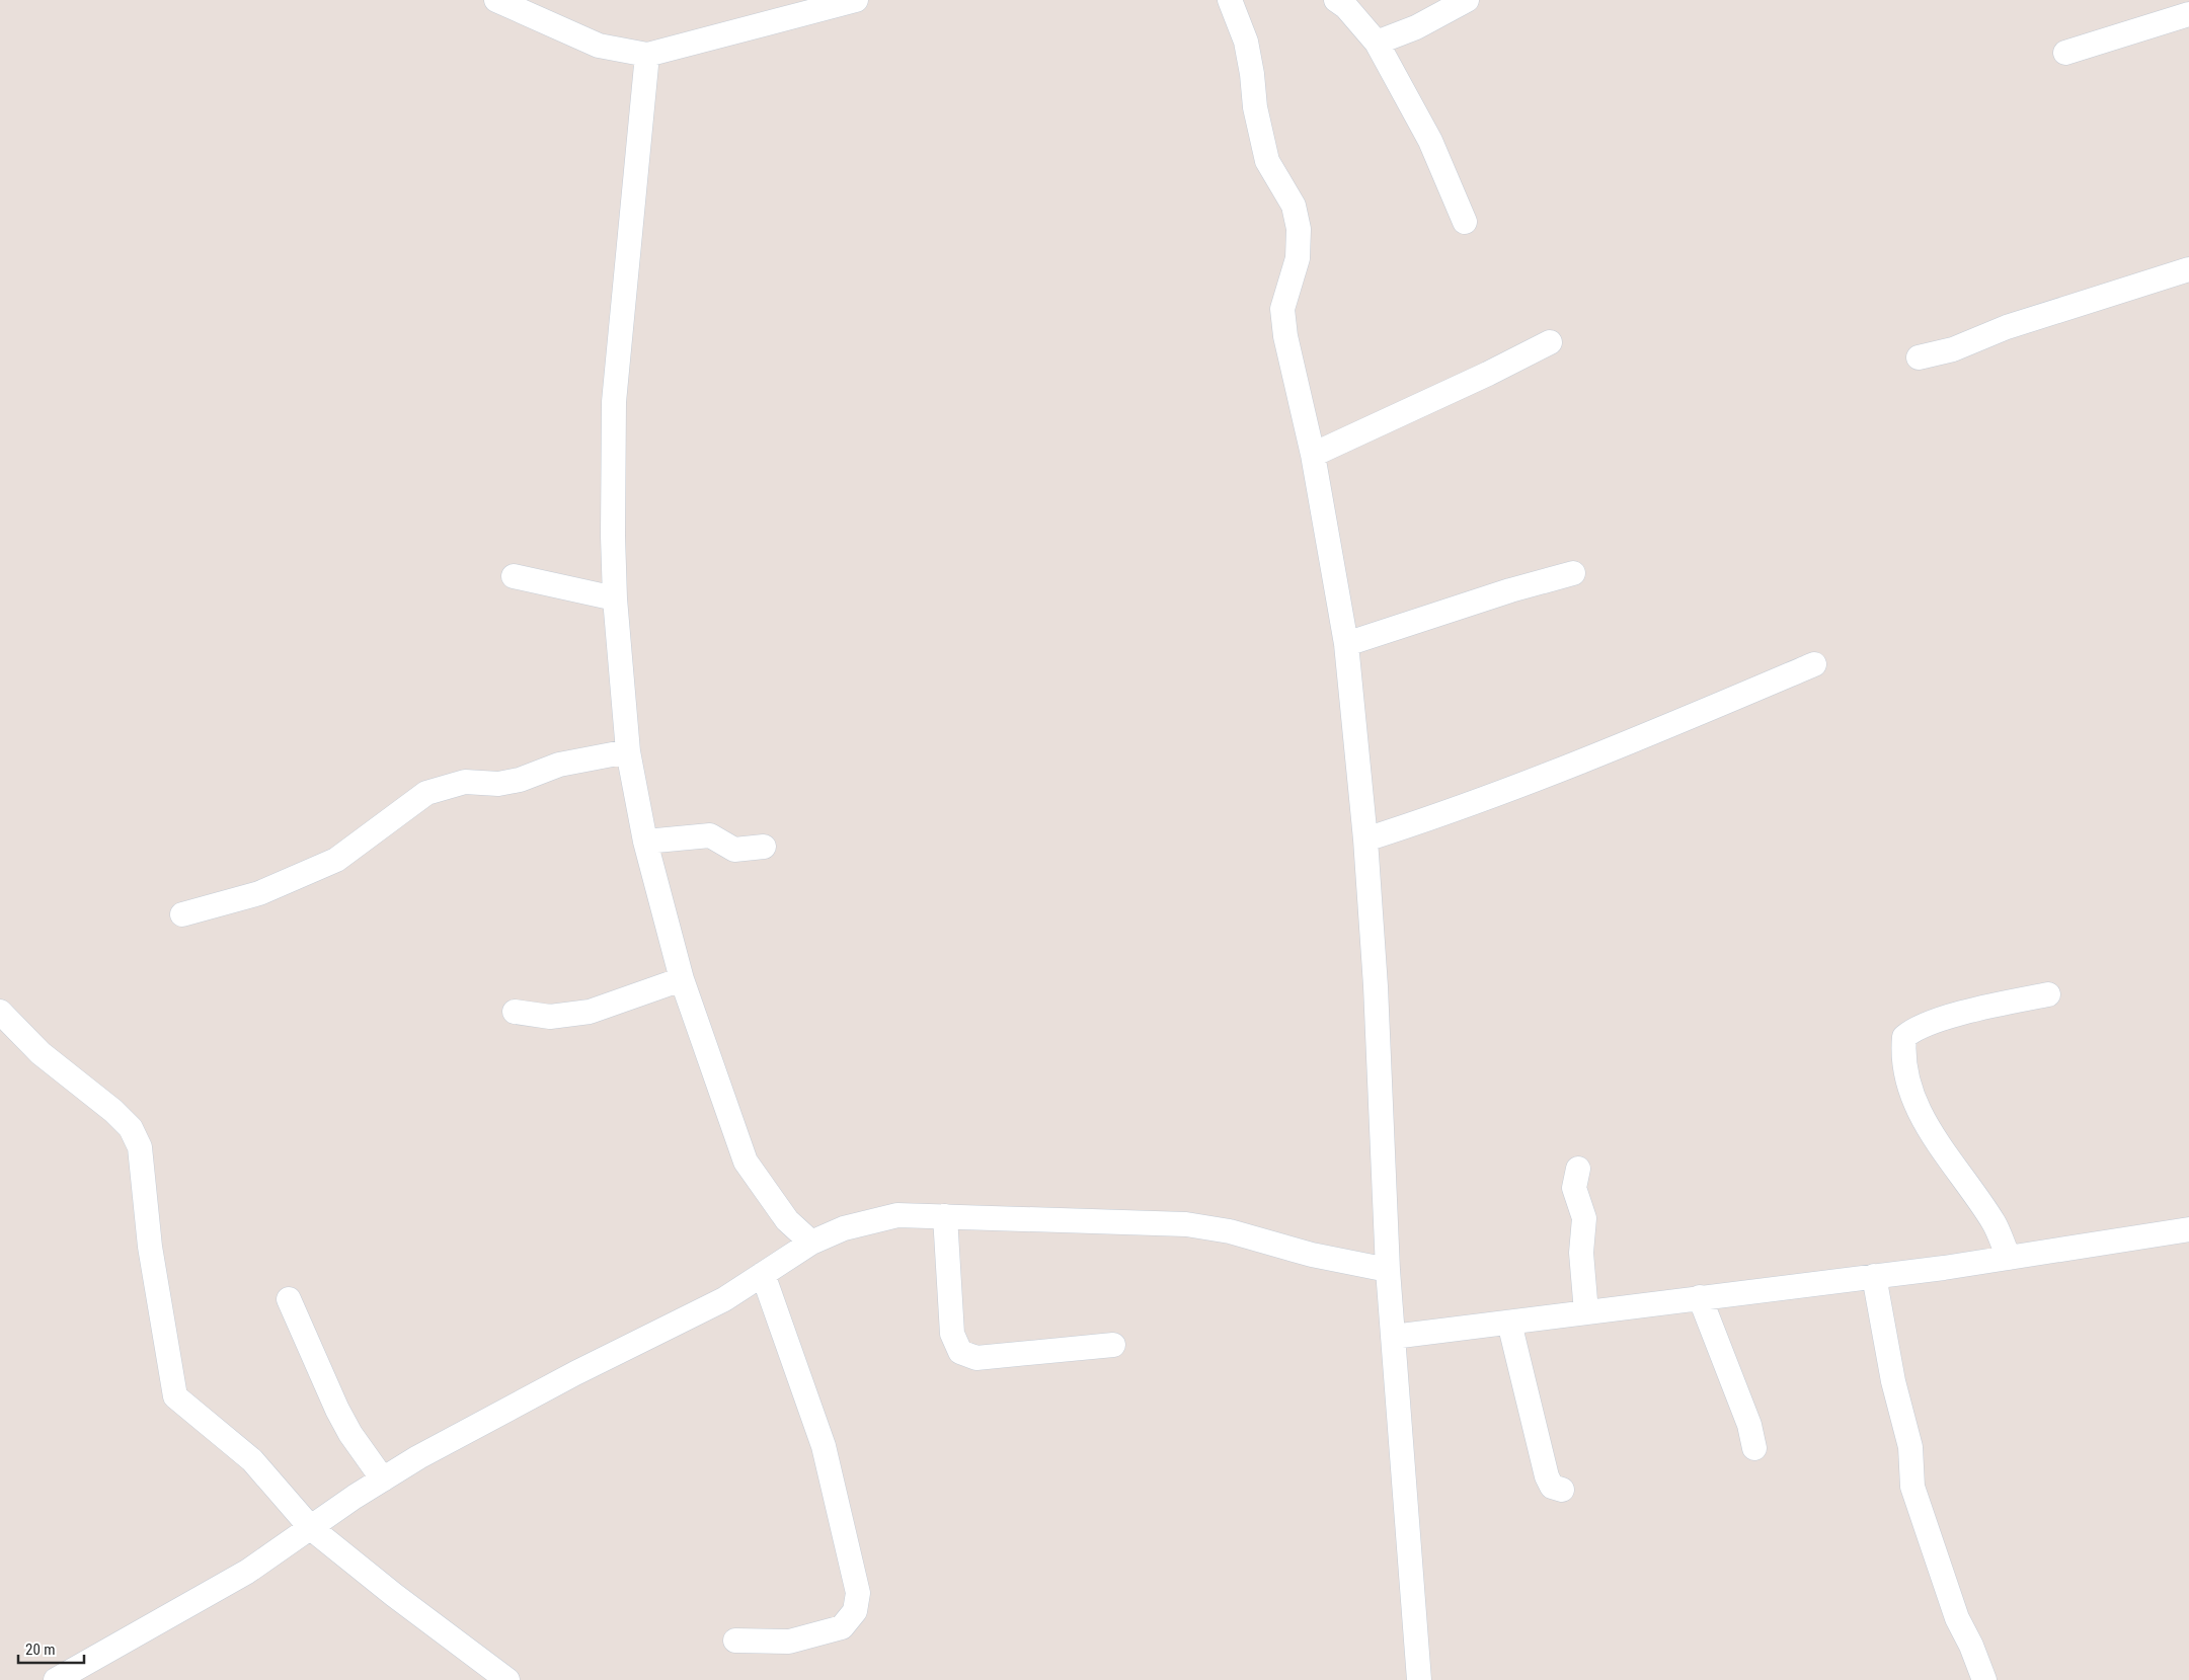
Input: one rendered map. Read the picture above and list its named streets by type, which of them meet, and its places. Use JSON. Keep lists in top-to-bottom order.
{
  "scale_bar": "20 m"
}
